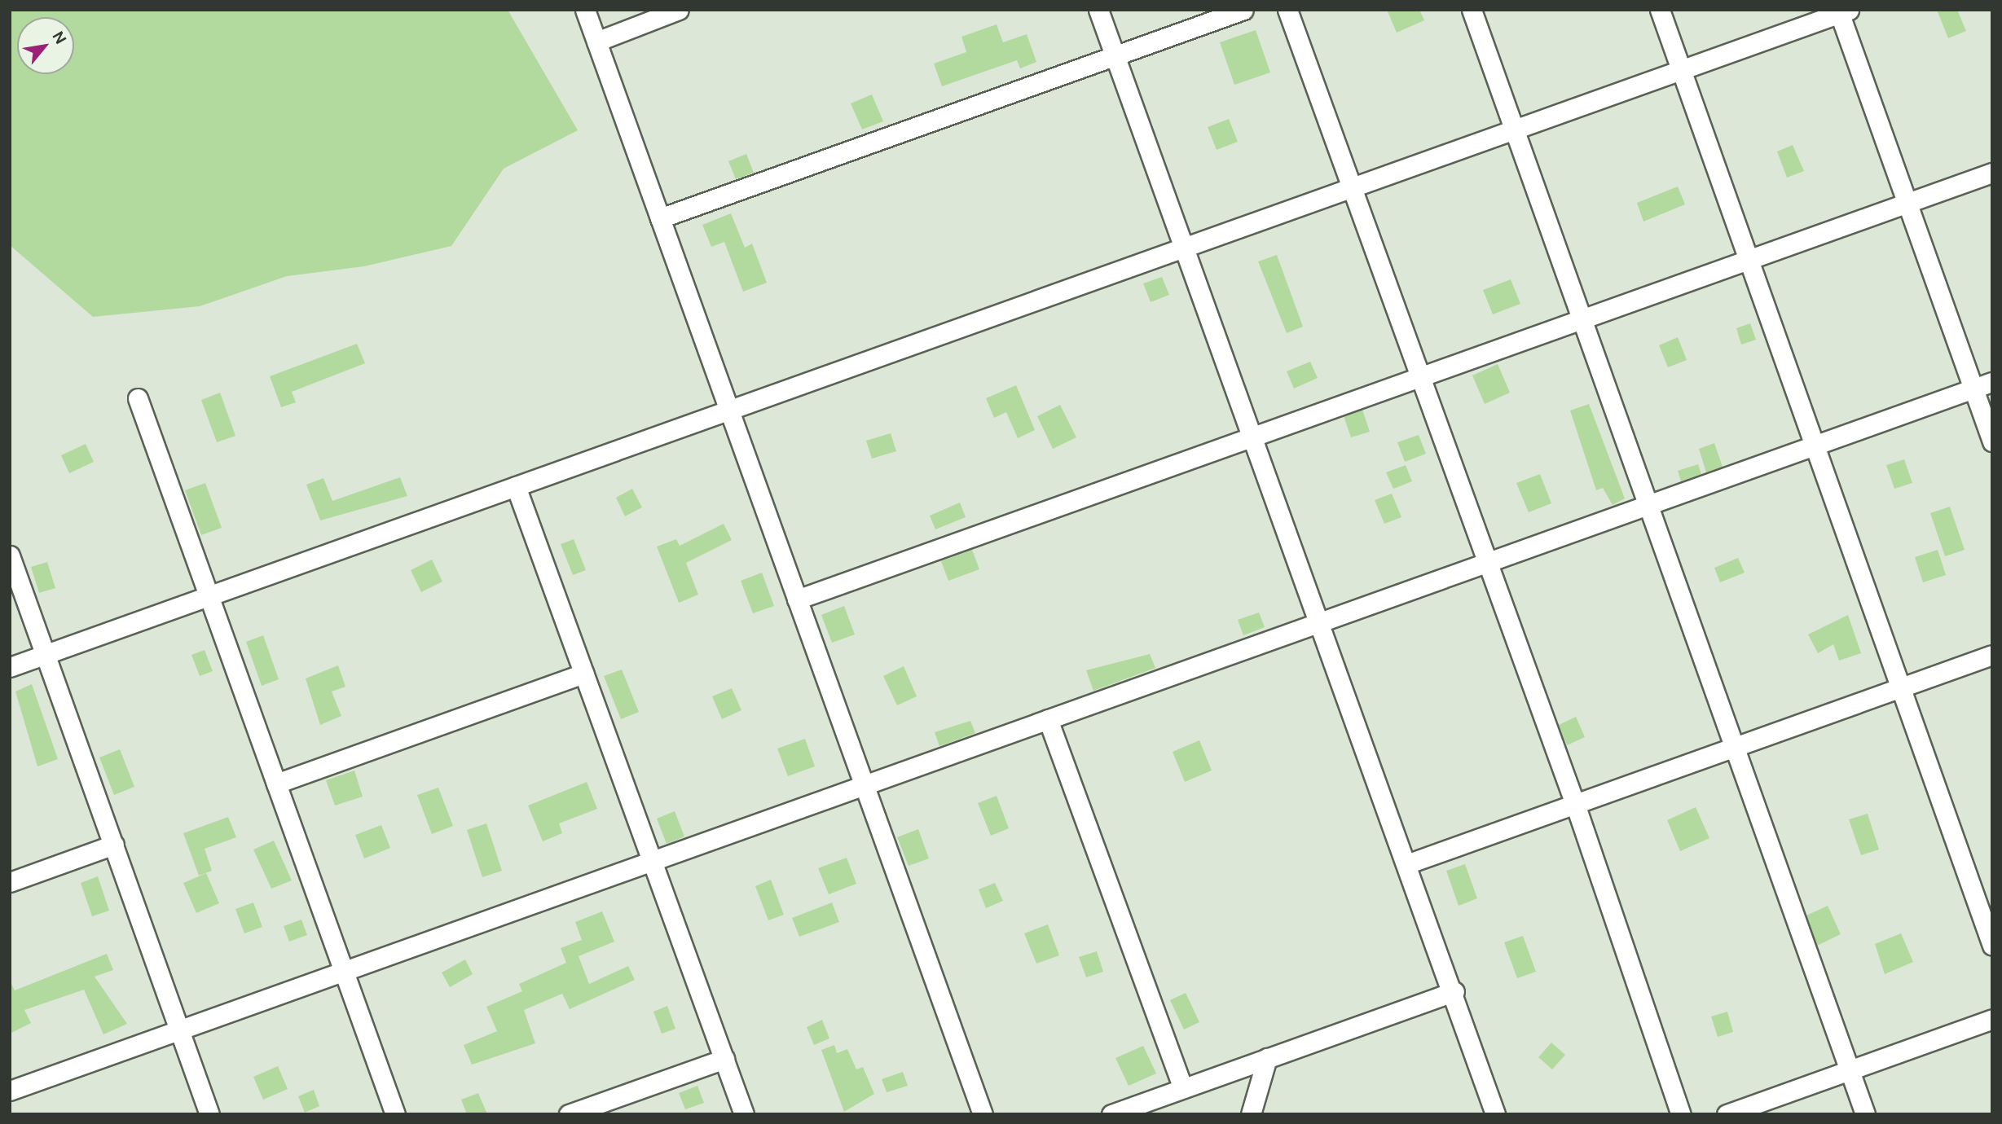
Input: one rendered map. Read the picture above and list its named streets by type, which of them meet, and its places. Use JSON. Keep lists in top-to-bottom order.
{
  "north": "top right"
}
